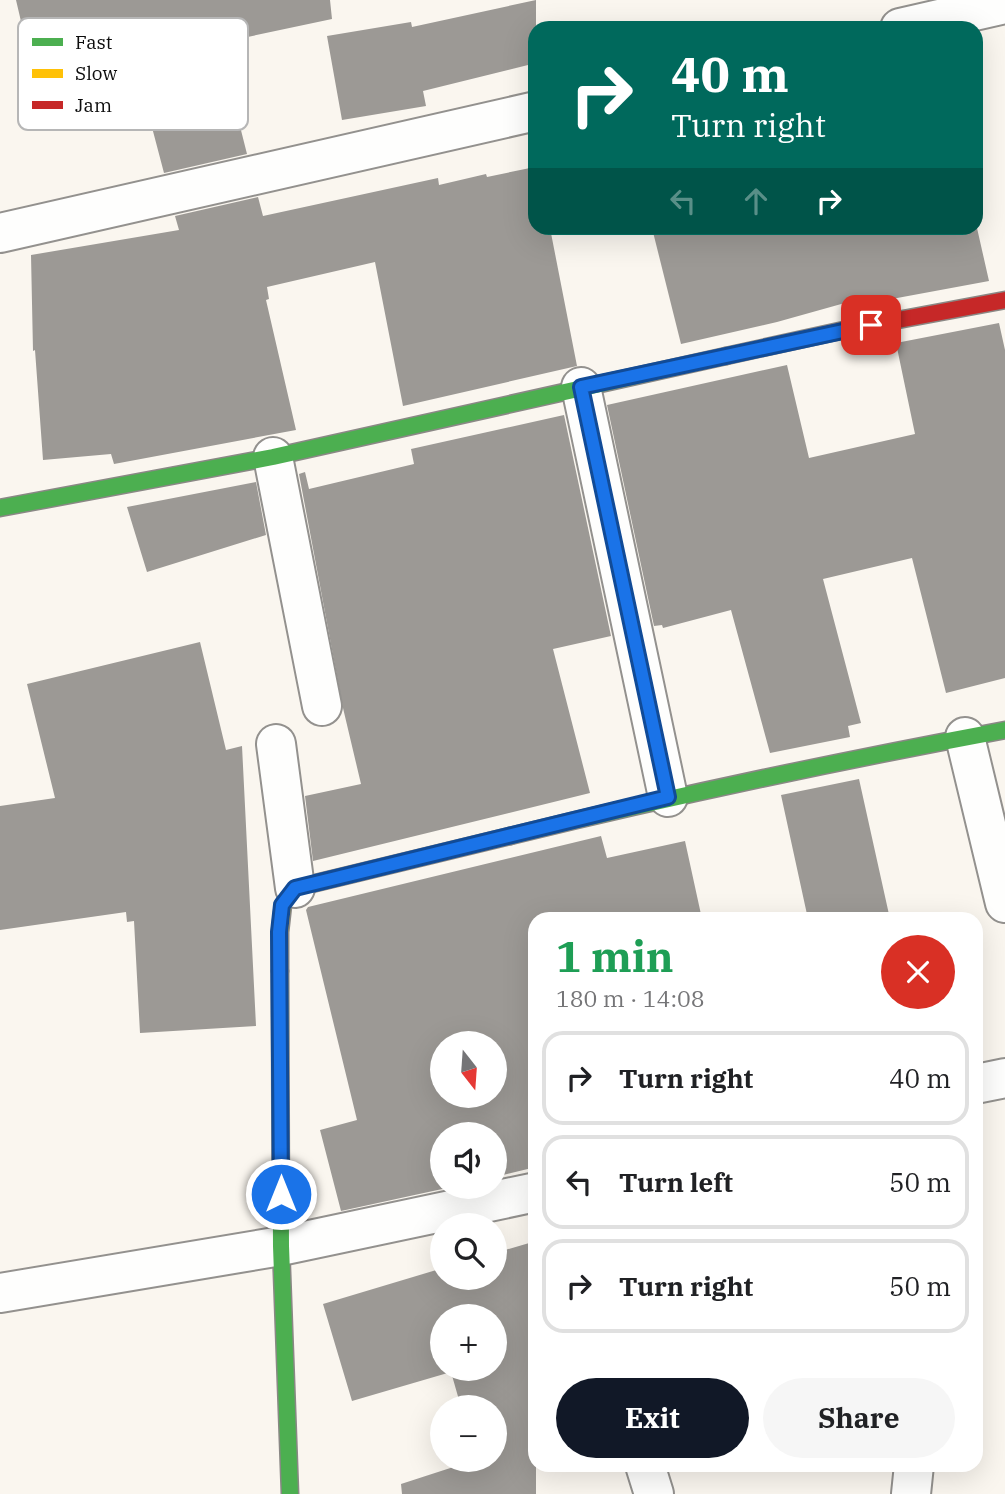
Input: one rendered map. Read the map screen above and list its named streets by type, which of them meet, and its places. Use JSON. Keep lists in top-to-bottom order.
{
  "legend": ["Fast", "Slow", "Jam"],
  "north": "bottom",
  "page": {
    "turn": ["40 m", "Turn right"],
    "heading": ["1 min", "180 m · 14:08"],
    "map_buttons": ["+", "−"],
    "list": [
      {
        "name": "Turn right",
        "value": "40 m"
      },
      {
        "name": "Turn left",
        "value": "50 m"
      },
      {
        "name": "Turn right",
        "value": "50 m"
      }
    ],
    "buttons": ["Exit", "Share"]
  }
}
